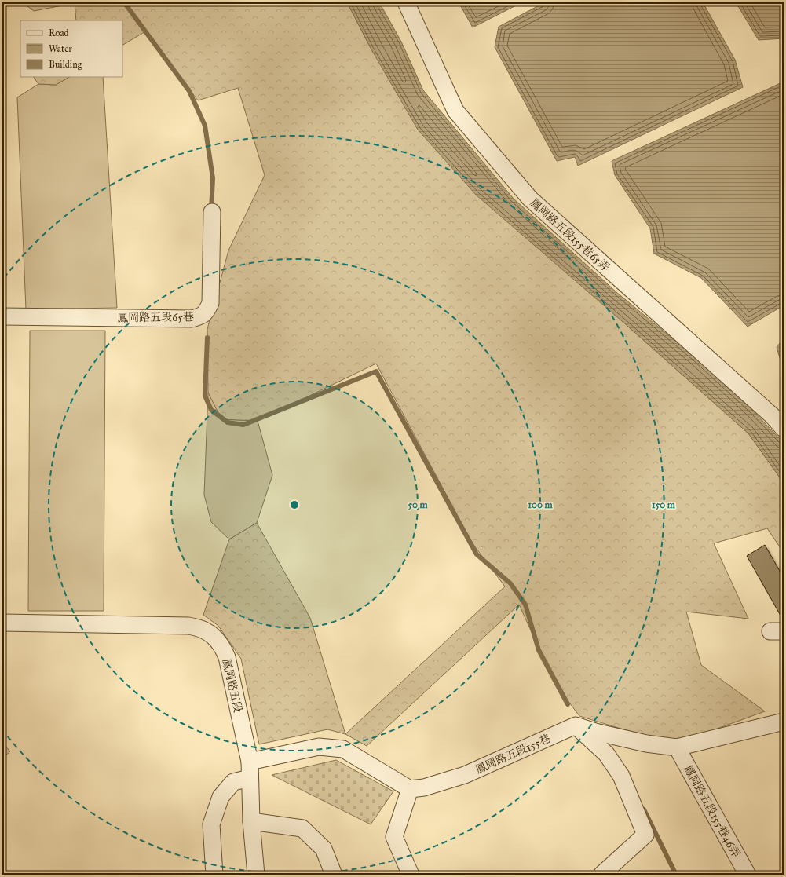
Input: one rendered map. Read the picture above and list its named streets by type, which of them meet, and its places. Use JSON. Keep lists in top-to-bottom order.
{
  "streets": {
    "street": [
      "鳳岡路五段155巷65弄",
      "鳳岡路五段65巷",
      "鳳岡路五段",
      "鳳岡路五段155巷",
      "鳳岡路五段155巷46弄"
    ]
  },
  "legend": ["Road", "Water", "Building"],
  "rings": ["50 m", "100 m", "150 m"]
}
